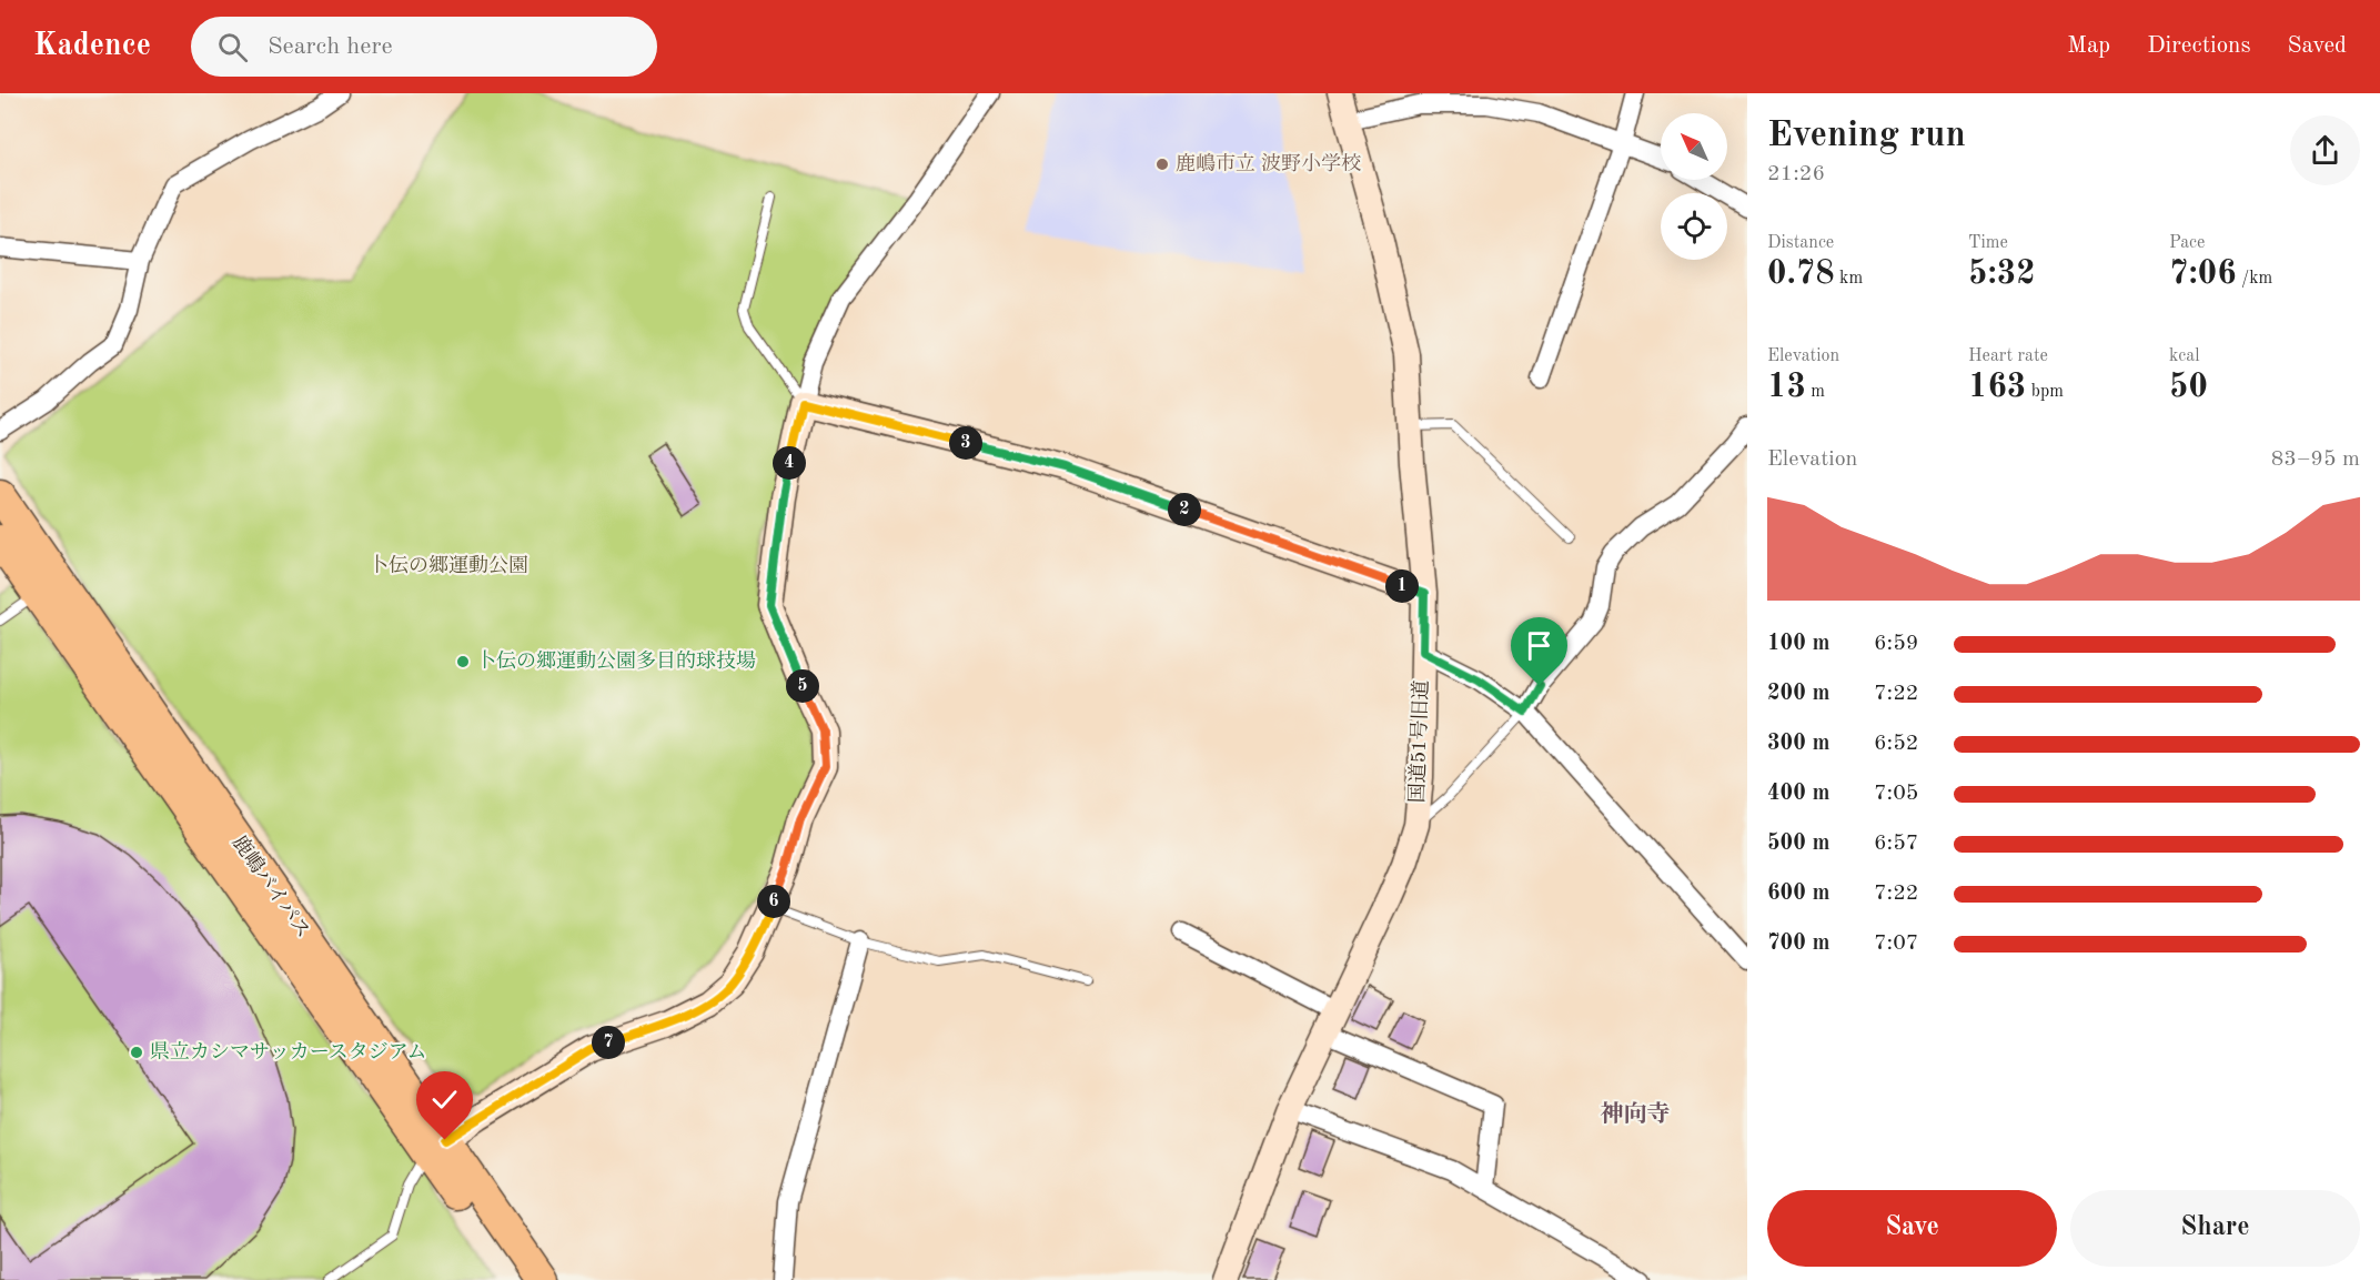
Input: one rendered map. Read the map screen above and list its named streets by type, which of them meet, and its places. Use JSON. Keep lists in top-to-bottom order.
{
  "streets": {
    "highway": ["鹿嶋バイパス"],
    "street": ["国道51号旧道"]
  },
  "districts": ["神向寺"],
  "parks": ["卜伝の郷運動公園"],
  "places": ["鹿嶋市立 波野小学校", "卜伝の郷運動公園多目的球技場", "県立カシマサッカースタジアム"],
  "north": "top left",
  "page": {
    "header": "Kadence",
    "search": "Search here",
    "nav": ["Map", "Directions", "Saved"],
    "heading": ["Evening run", "21:26"],
    "stats": [
      ["Distance", "0.78 km"],
      ["Time", "5:32"],
      ["Pace", "7:06 /km"],
      ["Elevation", "13 m"],
      ["Heart rate", "163 bpm"],
      ["kcal", "50"]
    ],
    "pins": [
      "3",
      "4",
      "2",
      "1",
      "5",
      "6",
      "7"
    ],
    "chart": ["Elevation", "83–95 m"],
    "list": [
      {
        "name": "100 m",
        "note": "6:59"
      },
      {
        "name": "200 m",
        "note": "7:22"
      },
      {
        "name": "300 m",
        "note": "6:52"
      },
      {
        "name": "400 m",
        "note": "7:05"
      },
      {
        "name": "500 m",
        "note": "6:57"
      },
      {
        "name": "600 m",
        "note": "7:22"
      },
      {
        "name": "700 m",
        "note": "7:07"
      }
    ],
    "buttons": ["Save", "Share"]
  }
}
